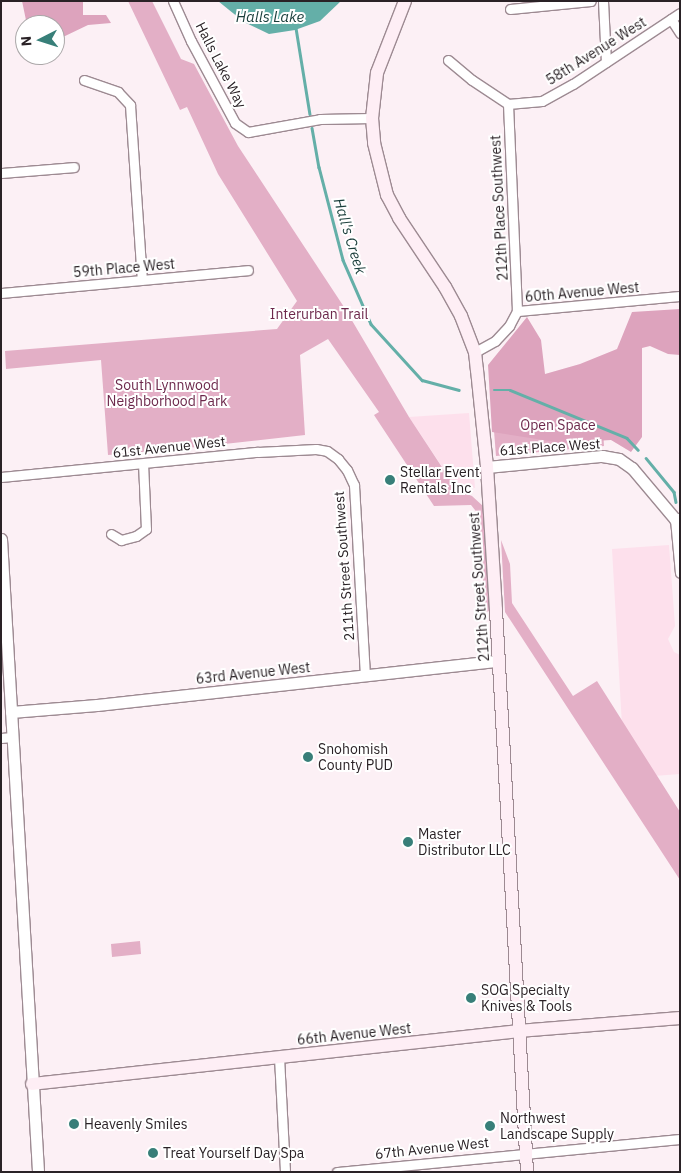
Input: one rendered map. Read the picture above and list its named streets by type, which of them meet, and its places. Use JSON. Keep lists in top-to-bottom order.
{
  "streets": {
    "main road": ["212th Street Southwest", "66th Avenue West"],
    "street": [
      "58th Avenue West",
      "Halls Lake Way",
      "212th Place Southwest",
      "59th Place West",
      "60th Avenue West",
      "61st Avenue West",
      "61st Place West",
      "211th Street Southwest",
      "63rd Avenue West",
      "67th Avenue West"
    ]
  },
  "crossings": [
    ["58th Avenue West", "212th Place Southwest"],
    ["Halls Lake Way", "212th Street Southwest"],
    ["212th Place Southwest", "60th Avenue West"],
    ["60th Avenue West", "212th Street Southwest"],
    ["61st Avenue West", "211th Street Southwest"],
    ["61st Place West", "212th Street Southwest"],
    ["211th Street Southwest", "63rd Avenue West"],
    ["212th Street Southwest", "63rd Avenue West"],
    ["212th Street Southwest", "66th Avenue West"],
    ["212th Street Southwest", "67th Avenue West"]
  ],
  "water": ["Halls Lake", "Hall's Creek"],
  "parks": ["Interurban Trail", "South Lynnwood Neighborhood Park", "Open Space"],
  "places": [
    "Stellar Event Rentals Inc",
    "Snohomish County PUD",
    "Master Distributor LLC",
    "SOG Specialty Knives & Tools",
    "Heavenly Smiles",
    "Northwest Landscape Supply",
    "Treat Yourself Day Spa"
  ],
  "north": "left"
}
